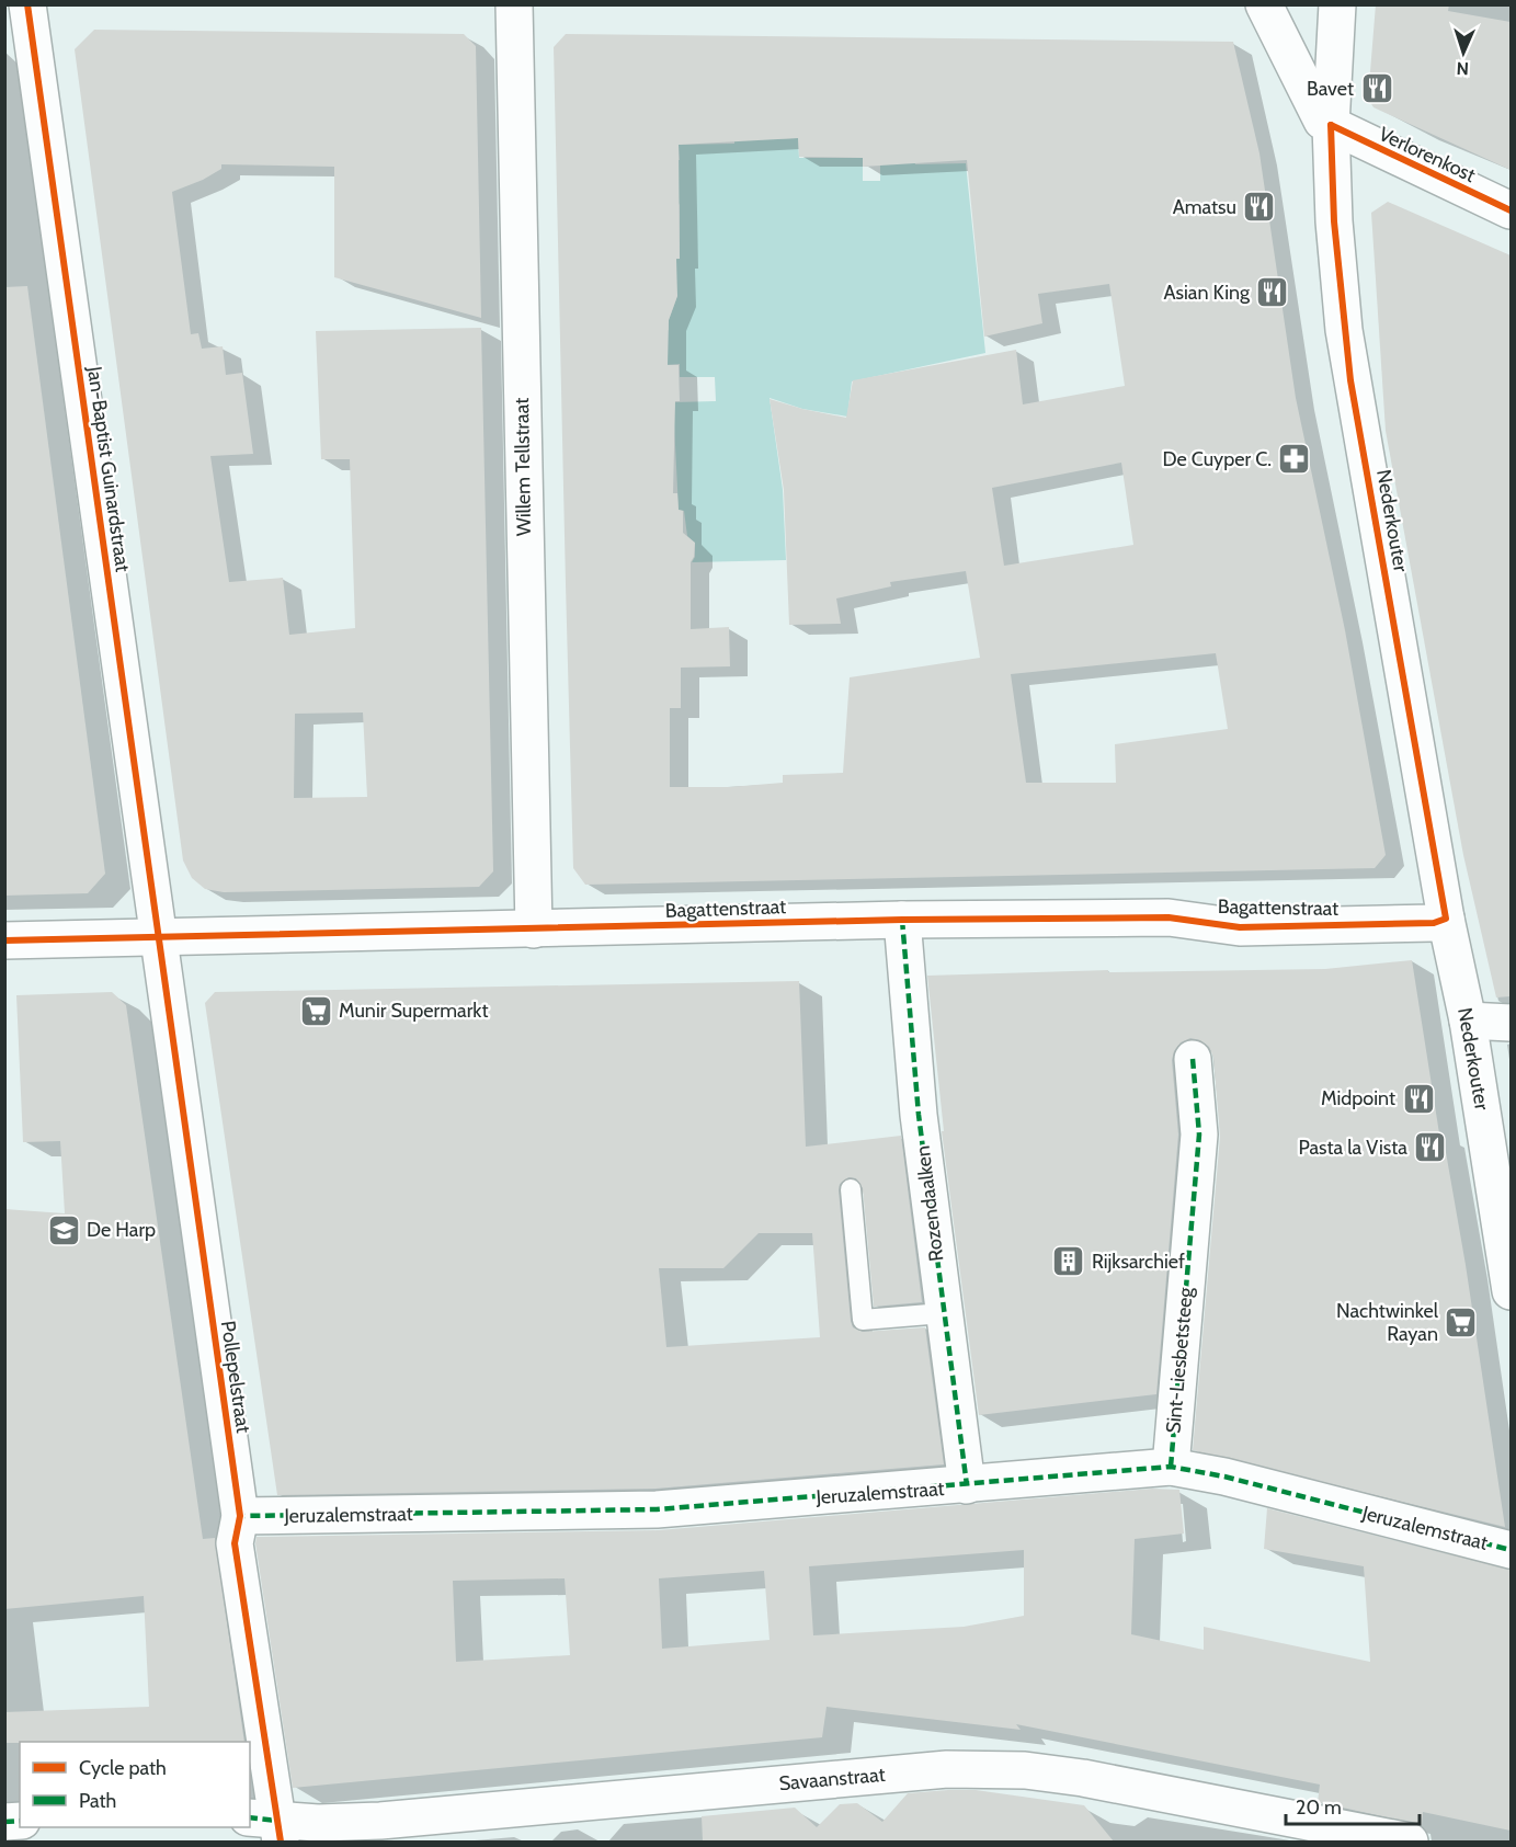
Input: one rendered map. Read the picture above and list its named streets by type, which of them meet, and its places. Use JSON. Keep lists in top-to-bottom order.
{
  "streets": {
    "street": [
      "Verlorenkost",
      "Willem Tellstraat",
      "Jan-Baptist Guinardstraat",
      "Nederkouter",
      "Bagattenstraat",
      "Rozendaalken",
      "Sint-Liesbetsteeg",
      "Pollepelstraat",
      "Jeruzalemstraat",
      "Savaanstraat"
    ]
  },
  "crossings": [
    ["Verlorenkost", "Nederkouter"],
    ["Willem Tellstraat", "Bagattenstraat"],
    ["Jan-Baptist Guinardstraat", "Bagattenstraat"],
    ["Jan-Baptist Guinardstraat", "Pollepelstraat"],
    ["Nederkouter", "Bagattenstraat"],
    ["Bagattenstraat", "Rozendaalken"],
    ["Bagattenstraat", "Pollepelstraat"],
    ["Rozendaalken", "Jeruzalemstraat"],
    ["Sint-Liesbetsteeg", "Jeruzalemstraat"],
    ["Pollepelstraat", "Jeruzalemstraat"],
    ["Pollepelstraat", "Savaanstraat"]
  ],
  "places": {
    "restaurant": [
      "Bavet",
      "Amatsu",
      "Asian King",
      "Midpoint",
      "Pasta la Vista"
    ],
    "pharmacy": ["De Cuyper C."],
    "supermarket": ["Munir Supermarkt", "Nachtwinkel Rayan"],
    "school or university": ["De Harp"],
    "building": ["Rijksarchief"]
  },
  "legend": ["Cycle path", "Path"],
  "scale_bar": "20 m",
  "north": "bottom"
}
